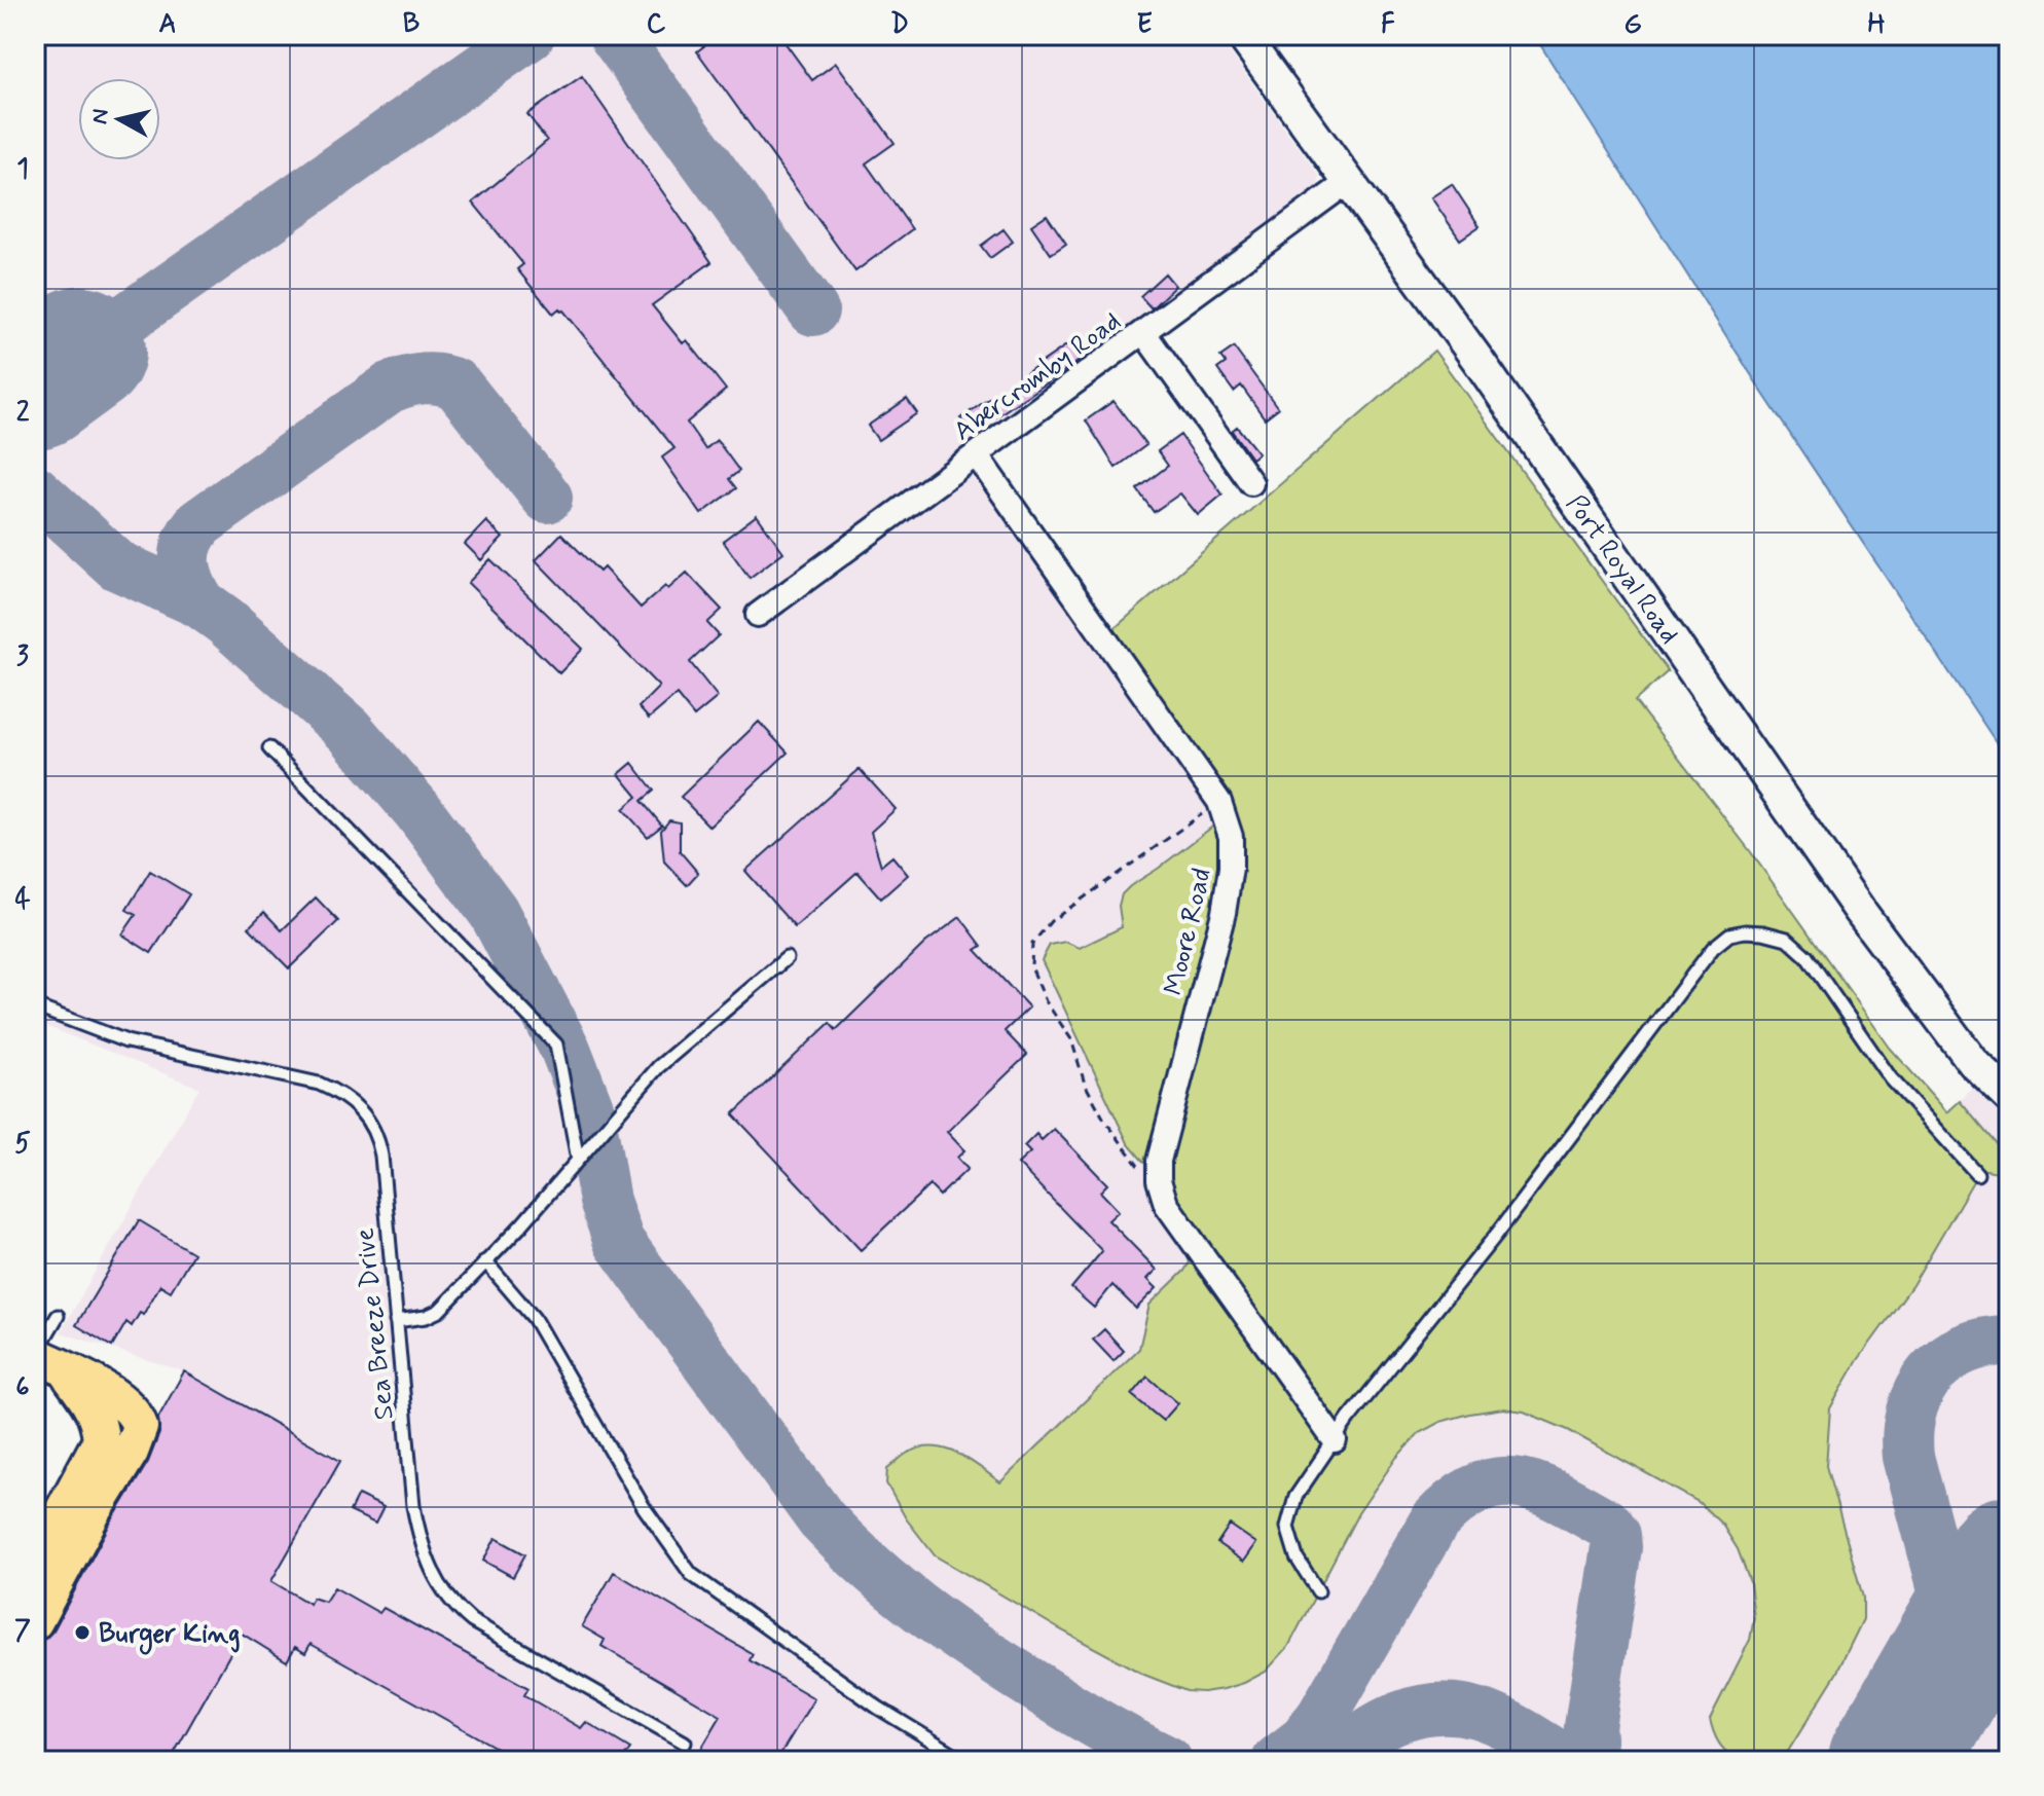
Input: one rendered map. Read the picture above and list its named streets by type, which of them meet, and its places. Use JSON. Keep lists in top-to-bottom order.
{
  "streets": {
    "main road": ["Port Royal Road"],
    "street": ["Abercromby Road", "Moore Road"],
    "lane": ["Sea Breeze Drive"]
  },
  "crossings": [
    ["Abercromby Road", "Port Royal Road"],
    ["Abercromby Road", "Moore Road"]
  ],
  "places": ["Burger King"],
  "north": "left",
  "grid": {
    "columns": [
      "A",
      "B",
      "C",
      "D",
      "E",
      "F",
      "G",
      "H"
    ],
    "rows": [
      "1",
      "2",
      "3",
      "4",
      "5",
      "6",
      "7"
    ]
  }
}
